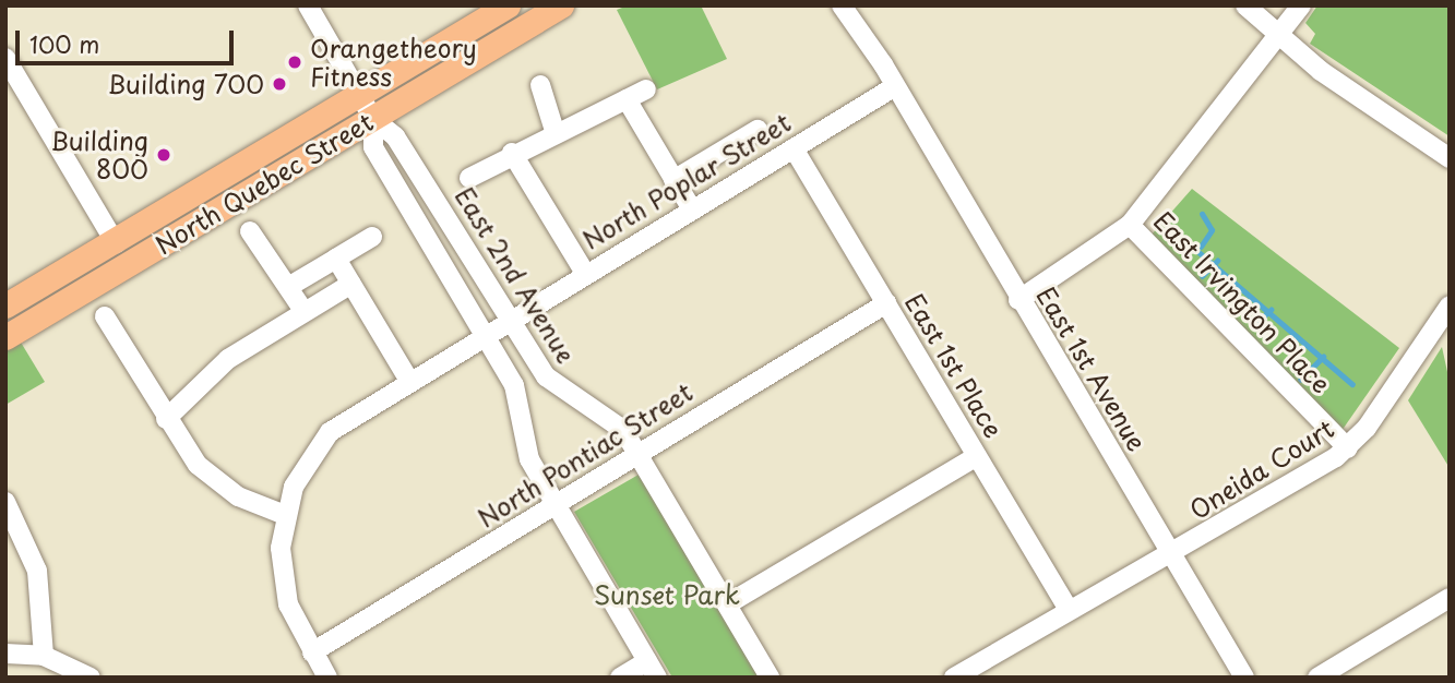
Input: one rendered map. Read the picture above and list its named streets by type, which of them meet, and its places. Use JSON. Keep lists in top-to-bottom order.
{
  "streets": {
    "main road": ["North Quebec Street"],
    "street": [
      "North Poplar Street",
      "East 2nd Avenue",
      "East Irvington Place",
      "East 1st Place",
      "East 1st Avenue",
      "North Pontiac Street",
      "Oneida Court"
    ]
  },
  "crossings": [
    ["North Poplar Street", "East 2nd Avenue"],
    ["North Poplar Street", "East 1st Place"],
    ["North Poplar Street", "East 1st Avenue"],
    ["North Quebec Street", "East 2nd Avenue"],
    ["East 2nd Avenue", "North Pontiac Street"],
    ["East Irvington Place", "Oneida Court"],
    ["East 1st Place", "North Pontiac Street"],
    ["East 1st Place", "Oneida Court"],
    ["East 1st Avenue", "Oneida Court"]
  ],
  "parks": ["Sunset Park"],
  "places": ["Orangetheory Fitness", "Building 700", "Building 800"],
  "scale_bar": "100 m"
}
